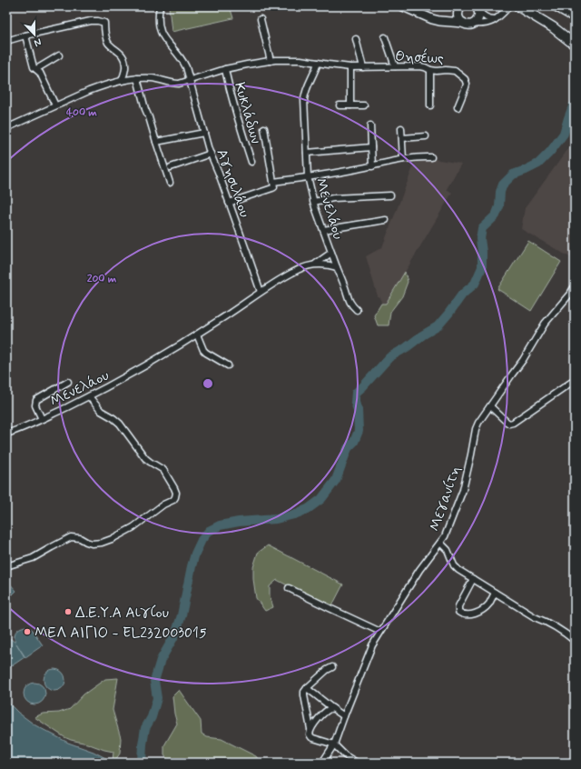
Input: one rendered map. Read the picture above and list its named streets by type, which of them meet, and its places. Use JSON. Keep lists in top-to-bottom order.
{
  "streets": {
    "street": [
      "Θησέως",
      "Κυκλάδων",
      "Αγησιλάου",
      "Μενελάου",
      "Μεγανίτη"
    ]
  },
  "crossings": [
    ["Θησέως", "Μενελάου"],
    ["Αγησιλάου", "Μενελάου"]
  ],
  "places": ["Δ.Ε.Υ.Α Αιγίου", "ΜΕΛ ΑΙΓΙΟ - EL232003015"],
  "north": "bottom",
  "rings": ["400 m", "200 m"]
}
